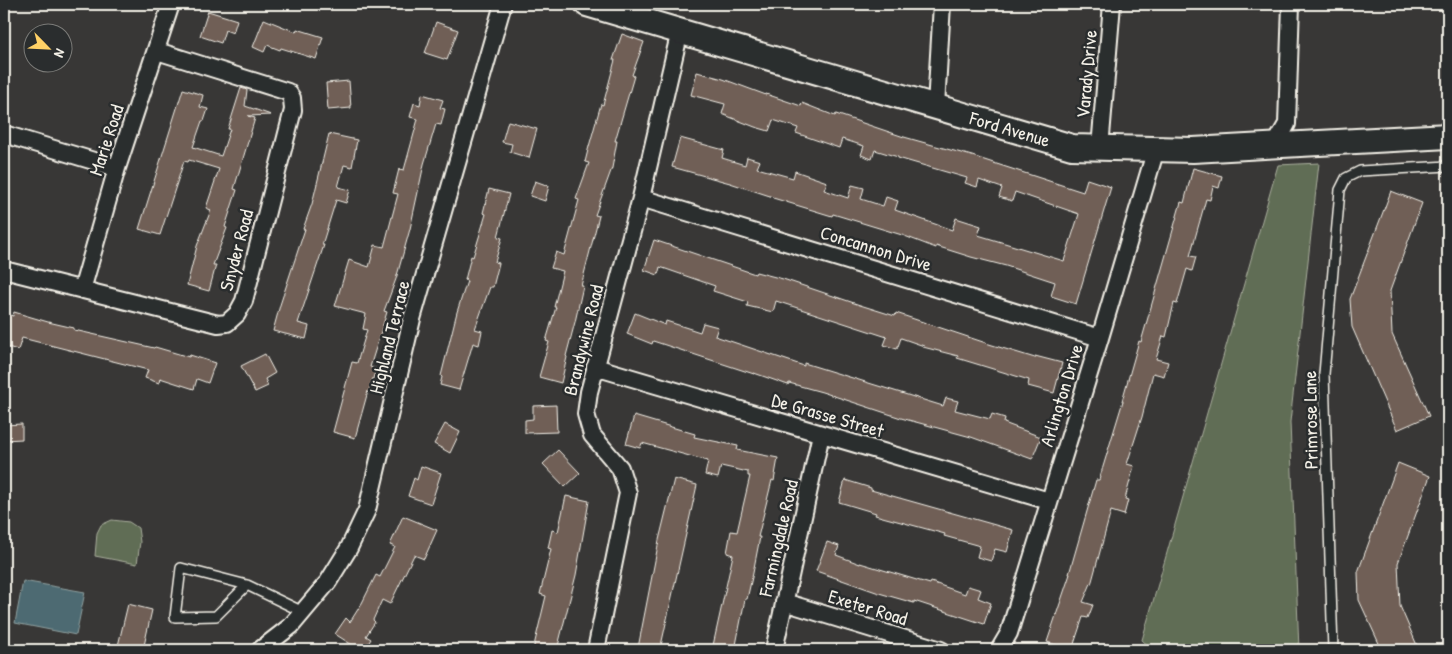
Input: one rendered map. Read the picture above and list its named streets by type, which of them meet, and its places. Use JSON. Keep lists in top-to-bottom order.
{
  "streets": {
    "street": [
      "Varady Drive",
      "Ford Avenue",
      "Marie Road",
      "Concannon Drive",
      "Snyder Road",
      "Highland Terrace",
      "Brandywine Road",
      "Arlington Drive",
      "De Grasse Street",
      "Farmingdale Road",
      "Exeter Road"
    ],
    "lane": ["Primrose Lane"]
  },
  "crossings": [
    ["Varady Drive", "Ford Avenue"],
    ["Ford Avenue", "Brandywine Road"],
    ["Ford Avenue", "Arlington Drive"],
    ["Marie Road", "Snyder Road"],
    ["Concannon Drive", "Brandywine Road"],
    ["Concannon Drive", "Arlington Drive"],
    ["Brandywine Road", "De Grasse Street"],
    ["Arlington Drive", "De Grasse Street"],
    ["De Grasse Street", "Farmingdale Road"],
    ["Farmingdale Road", "Exeter Road"]
  ],
  "north": "bottom right"
}
